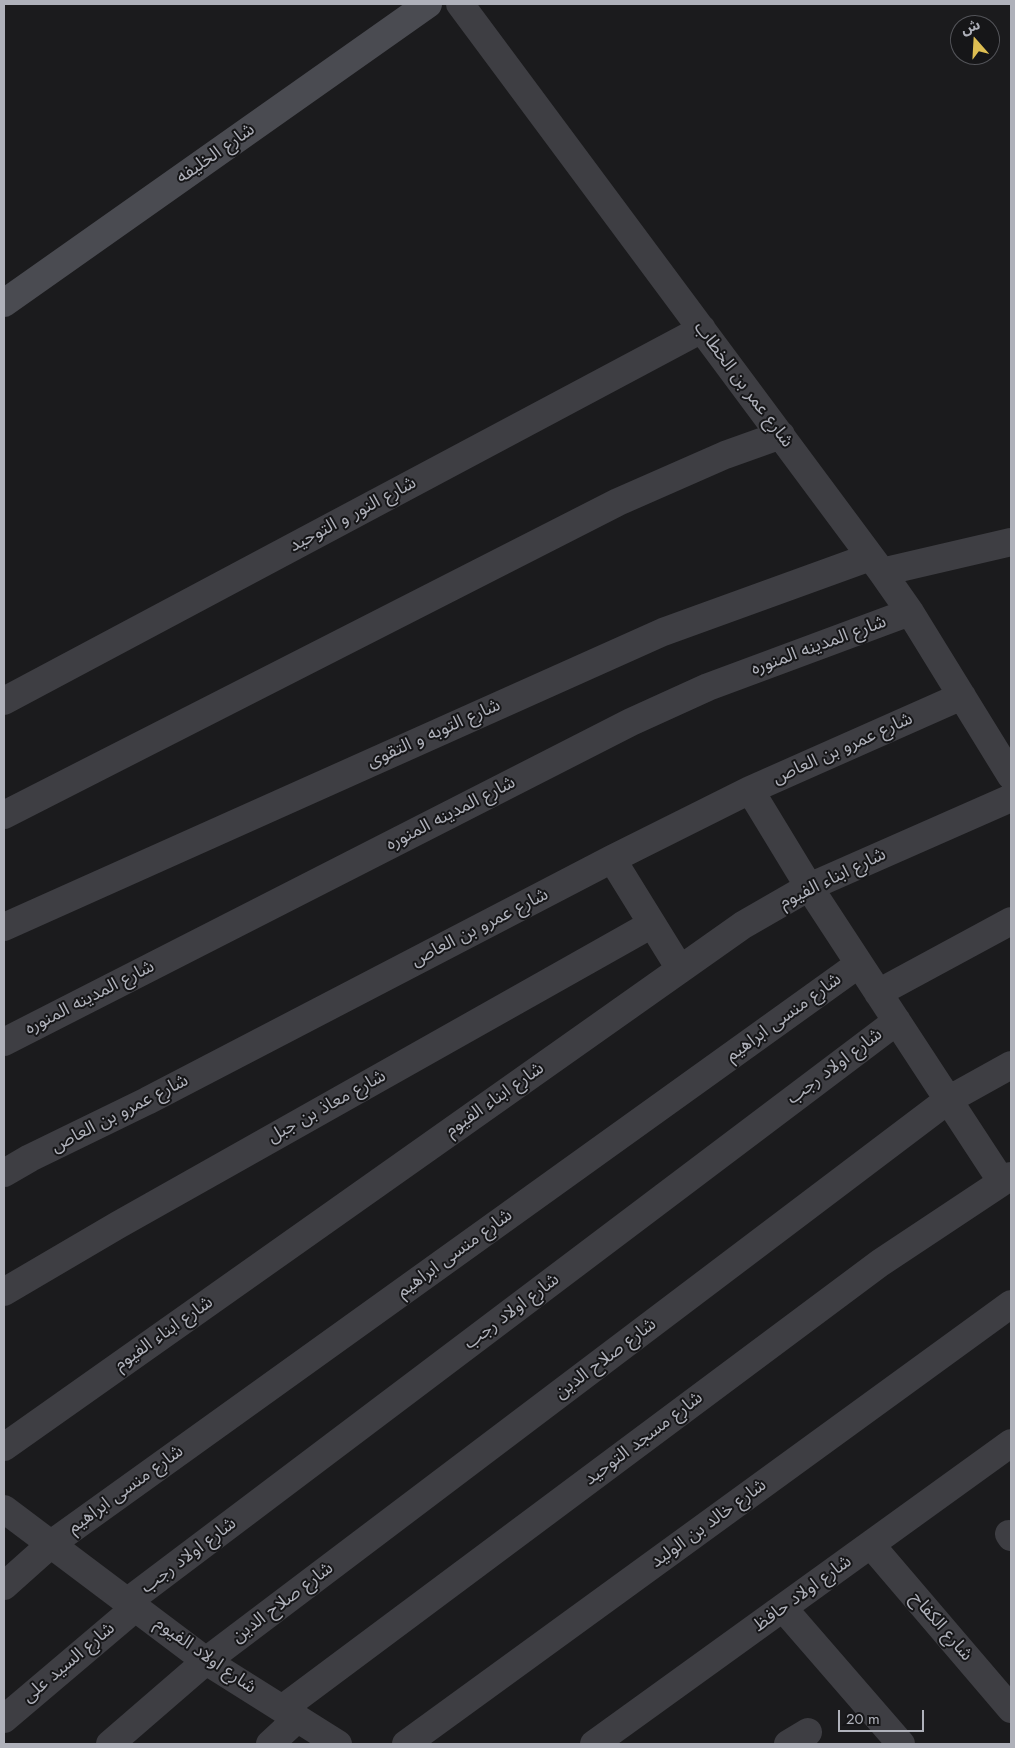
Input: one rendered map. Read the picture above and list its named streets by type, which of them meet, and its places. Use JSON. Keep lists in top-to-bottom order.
{
  "streets": {
    "main road": ["شارع الخليفه"],
    "street": [
      "شارع عمر بن الخطاب",
      "شارع النور و التوحيد",
      "شارع المدينه المنوره",
      "شارع التوبه و التقوى",
      "شارع عمرو بن العاص",
      "شارع ابناء الفيوم",
      "شارع منسى ابراهيم",
      "شارع اولاد رجب",
      "شارع معاذ بن جبل",
      "شارع صلاح الدين",
      "شارع مسجد التوحيد",
      "شارع خالد بن الوليد",
      "شارع اولاد حافظ",
      "شارع الكفاح",
      "شارع اولاد الفيوم",
      "شارع السيد على"
    ]
  },
  "crossings": [
    ["شارع عمر بن الخطاب", "شارع النور و التوحيد"],
    ["شارع عمر بن الخطاب", "شارع المدينه المنوره"],
    ["شارع عمر بن الخطاب", "شارع التوبه و التقوى"],
    ["شارع عمر بن الخطاب", "شارع عمرو بن العاص"],
    ["شارع منسى ابراهيم", "شارع اولاد الفيوم"],
    ["شارع اولاد رجب", "شارع اولاد الفيوم"],
    ["شارع اولاد رجب", "شارع السيد على"],
    ["شارع صلاح الدين", "شارع اولاد الفيوم"],
    ["شارع مسجد التوحيد", "شارع اولاد الفيوم"],
    ["شارع اولاد حافظ", "شارع الكفاح"],
    ["شارع اولاد الفيوم", "شارع السيد على"]
  ],
  "scale_bar": "20 m",
  "north": "top"
}
